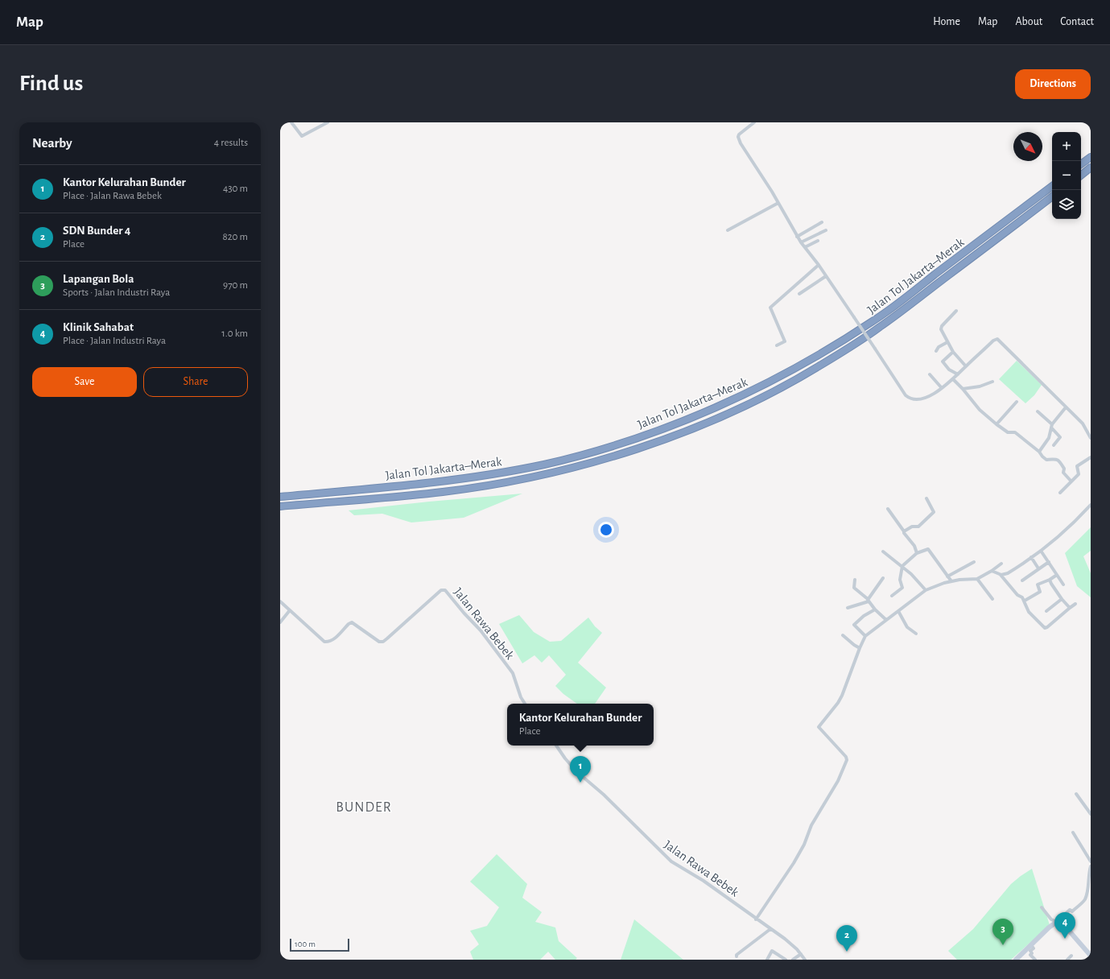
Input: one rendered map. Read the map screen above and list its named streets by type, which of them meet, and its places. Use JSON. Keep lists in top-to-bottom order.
{
  "streets": {
    "highway": ["Jalan Tol Jakarta–Merak"],
    "street": ["Jalan Rawa Bebek"]
  },
  "districts": ["BUNDER"],
  "scale_bar": "100 m",
  "north": "bottom right",
  "page": {
    "header": "Map",
    "nav": [
      "Home",
      "Map",
      "About",
      "Contact"
    ],
    "buttons": [
      "Directions",
      ["Save", "Share"]
    ],
    "title": "Find us",
    "heading": ["Nearby", "4 results"],
    "map_buttons": ["+", "−"],
    "list": [
      {
        "mark": "1",
        "name": "Kantor Kelurahan Bunder",
        "note": "Place · Jalan Rawa Bebek",
        "value": "430 m"
      },
      {
        "mark": "2",
        "name": "SDN Bunder 4",
        "note": "Place",
        "value": "820 m"
      },
      {
        "mark": "3",
        "name": "Lapangan Bola",
        "note": "Sports · Jalan Industri Raya",
        "value": "970 m"
      },
      {
        "mark": "4",
        "name": "Klinik Sahabat",
        "note": "Place · Jalan Industri Raya",
        "value": "1.0 km"
      }
    ],
    "popup": ["Kantor Kelurahan Bunder", "Place"],
    "pins": [
      "1",
      "4",
      "3",
      "2"
    ],
    "scale": "100 m"
  }
}
